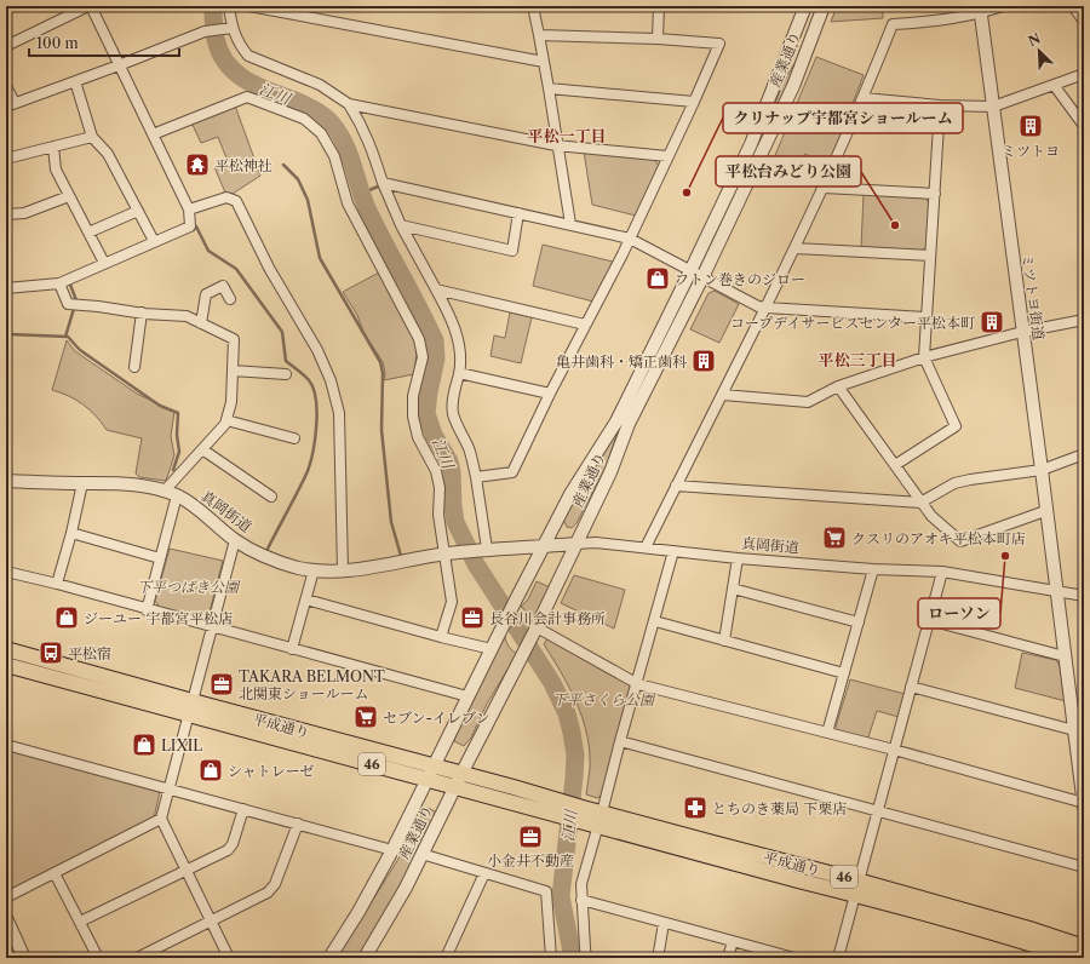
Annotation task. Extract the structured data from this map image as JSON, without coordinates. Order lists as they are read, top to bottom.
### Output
{
  "streets": {
    "main road": ["平成通り", "46"],
    "street": ["産業通り", "ミツトヨ街道", "真岡街道"]
  },
  "crossings": [
    ["産業通り", "真岡街道"],
    ["産業通り", "平成通り"],
    ["ミツトヨ街道", "真岡街道"]
  ],
  "districts": ["平松一丁目", "平松三丁目"],
  "water": ["江川"],
  "parks": ["下平つばき公園", "下平さくら公園"],
  "places": {
    "building": ["ミツトヨ", "コープデイサービスセンター平松本町", "亀井歯科・矯正歯科"],
    "temple": ["平松神社"],
    "other": ["クリナップ宇都宮ショールーム", "平松台みどり公園", "ローソン"],
    "shop": [
      "フトン巻きのジロー",
      "ジーユー 宇都宮平松店",
      "LIXIL",
      "シャトレーゼ"
    ],
    "supermarket": ["クスリのアオキ平松本町店", "セブン-イレブン"],
    "office": ["長谷川会計事務所", "TAKARA BELMONT 北関東ショールーム", "小金井不動産"],
    "bus stop": ["平松宿"],
    "pharmacy": ["とちのき薬局 下栗店"]
  },
  "scale_bar": "100 m",
  "north": "top left"
}
